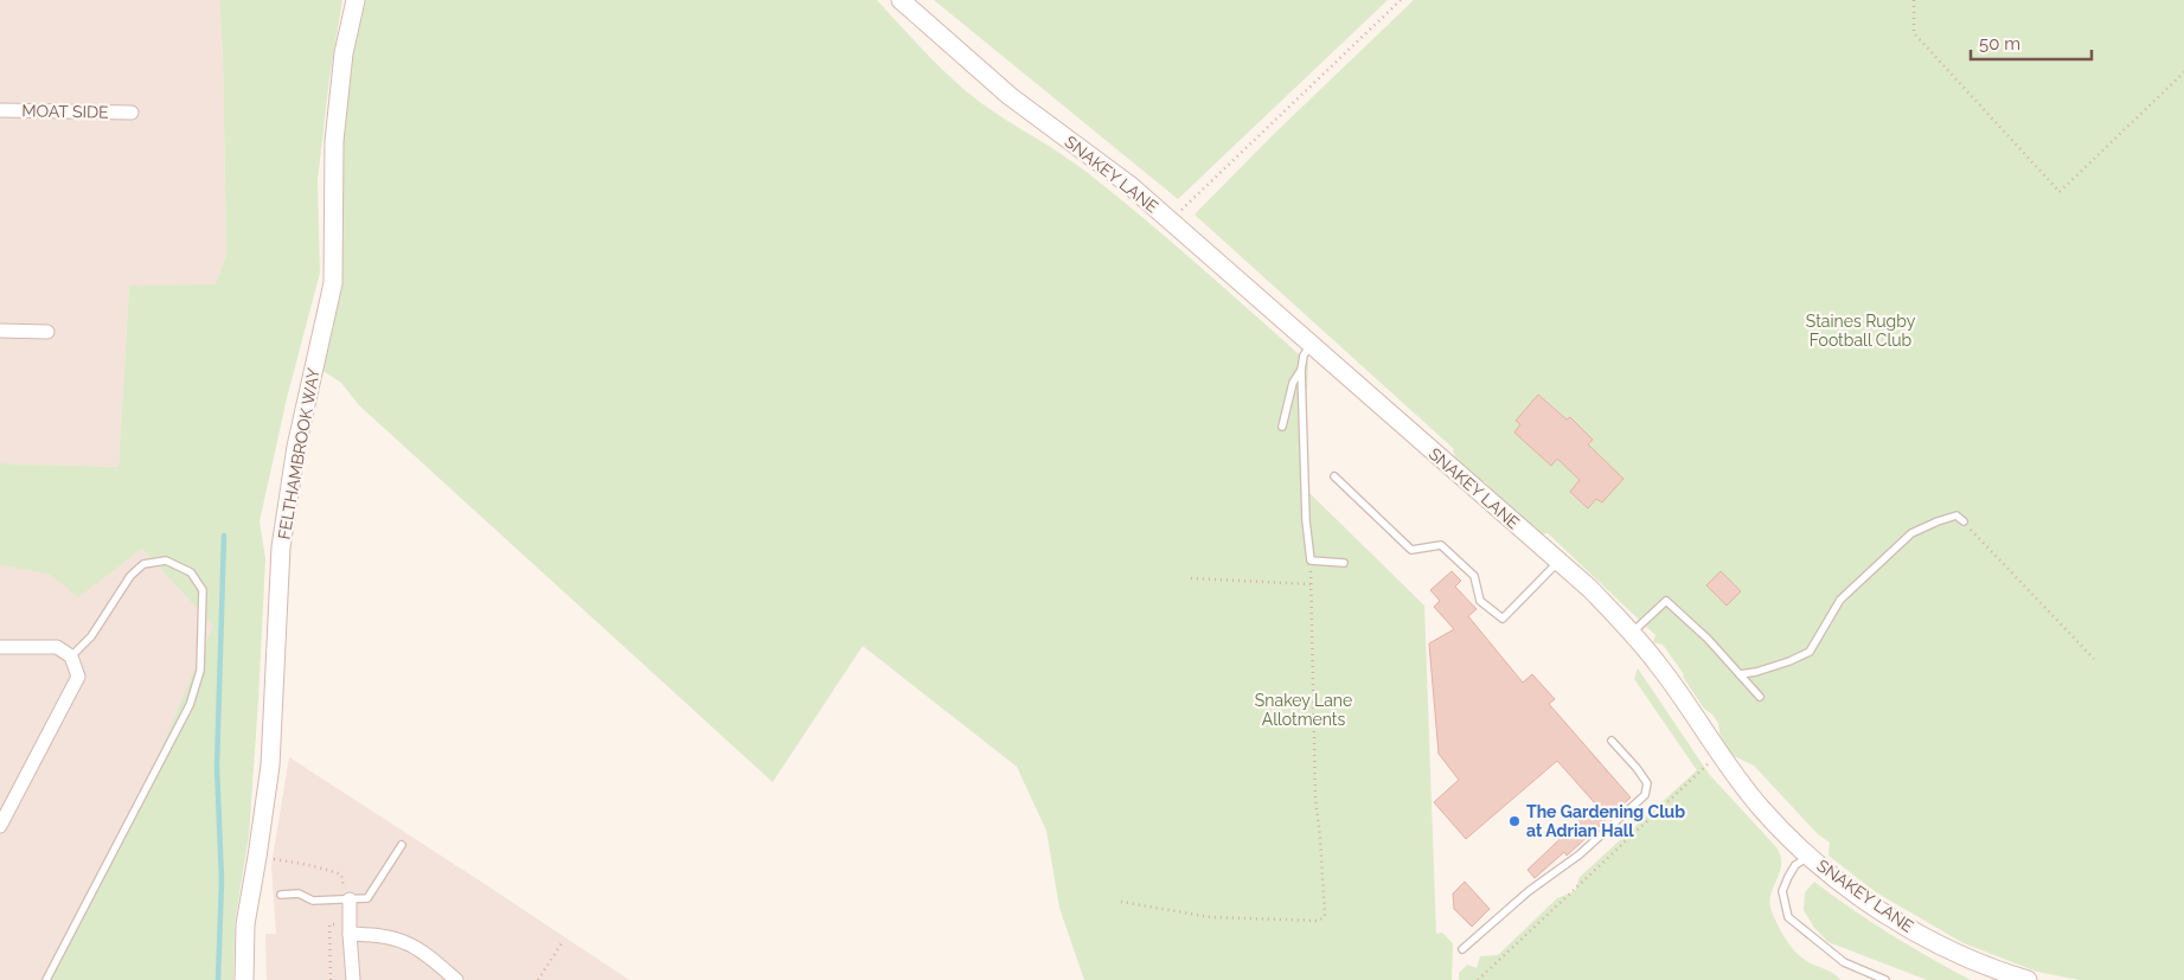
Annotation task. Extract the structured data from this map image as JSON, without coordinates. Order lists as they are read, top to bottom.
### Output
{
  "streets": {
    "street": ["MOAT SIDE", "SNAKEY LANE", "FELTHAMBROOK WAY"]
  },
  "parks": ["Staines Rugby Football Club", "Snakey Lane Allotments"],
  "places": ["The Gardening Club at Adrian Hall"],
  "scale_bar": "50 m"
}
